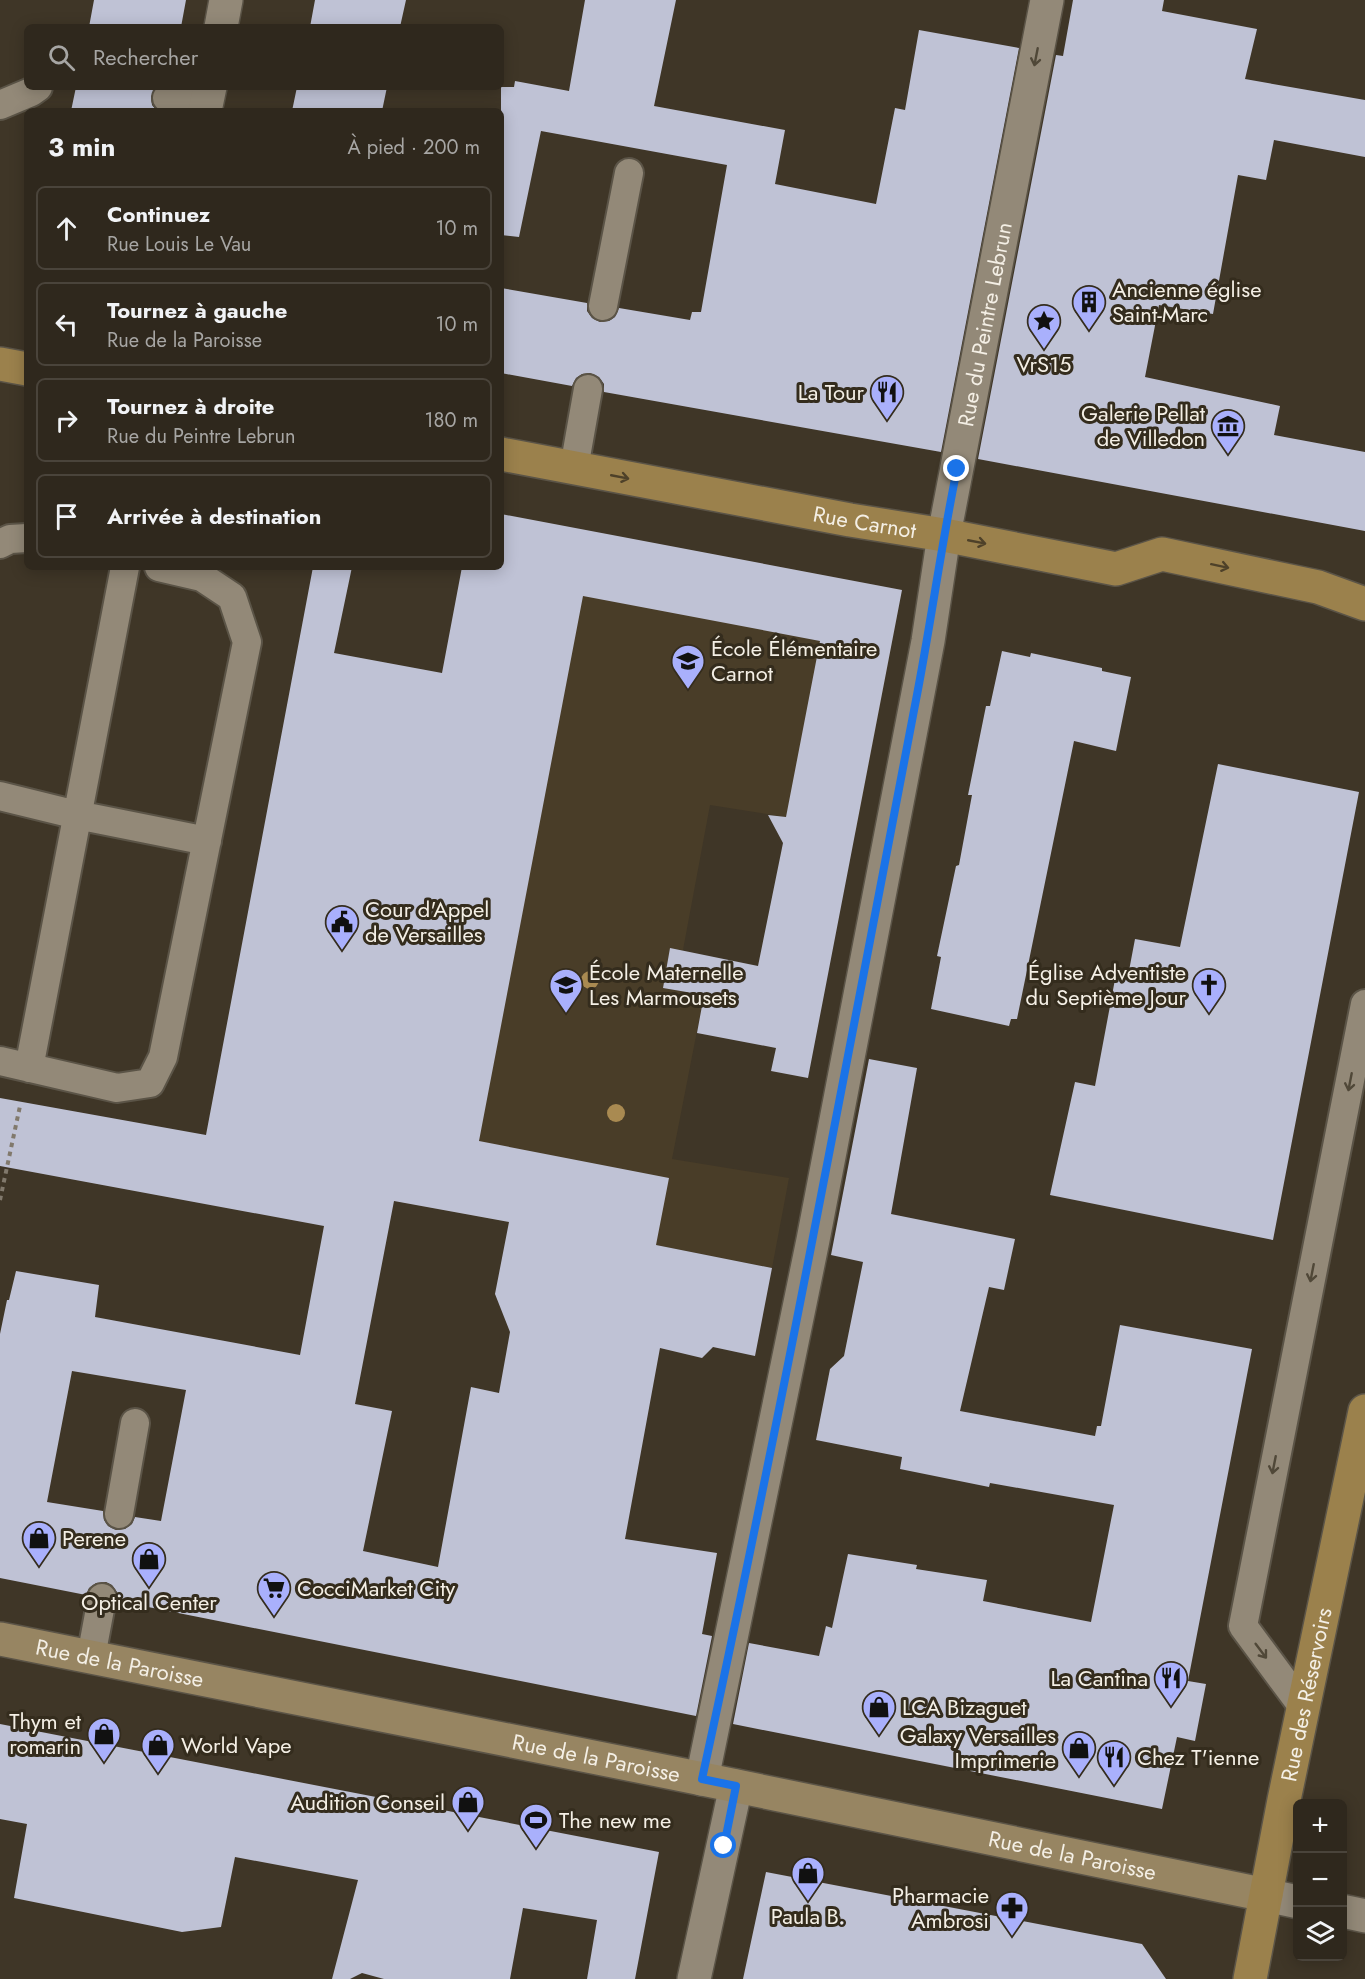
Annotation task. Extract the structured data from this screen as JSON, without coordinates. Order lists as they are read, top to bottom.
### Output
{
  "streets": {
    "main road": ["Rue Carnot", "Rue des Réservoirs"],
    "street": ["Rue du Peintre Lebrun", "Rue de la Paroisse"]
  },
  "crossings": [
    ["Rue du Peintre Lebrun", "Rue Carnot"],
    ["Rue du Peintre Lebrun", "Rue de la Paroisse"],
    ["Rue de la Paroisse", "Rue des Réservoirs"]
  ],
  "one_way": ["Rue Carnot"],
  "places": {
    "building": ["Ancienne église Saint-Marc"],
    "place": ["VrS15"],
    "restaurant": ["La Tour", "La Cantina", "Chez T'ienne"],
    "museum": ["Galerie Pellat de Villedon"],
    "school or university": ["École Élémentaire Carnot", "École Maternelle Les Marmousets"],
    "public building": ["Cour d'Appel de Versailles"],
    "church": ["Église Adventiste du Septième Jour"],
    "shop": [
      "Perene",
      "Optical Center",
      "LCA Bizaguet",
      "Thym et romarin",
      "World Vape",
      "Galaxy Versailles Imprimerie",
      "Audition Conseil",
      "Paula B."
    ],
    "supermarket": ["CocciMarket City"],
    "sports": ["The new me"],
    "pharmacy": ["Pharmacie Ambrosi"]
  },
  "page": {
    "search": "Rechercher",
    "heading": ["3 min", "À pied · 200 m"],
    "list": [
      ["Continuez", "Rue Louis Le Vau", "10 m"],
      ["Tournez à gauche", "Rue de la Paroisse", "10 m"],
      ["Tournez à droite", "Rue du Peintre Lebrun", "180 m"],
      "Arrivée à destination"
    ],
    "map_buttons": ["+", "−"]
  }
}
